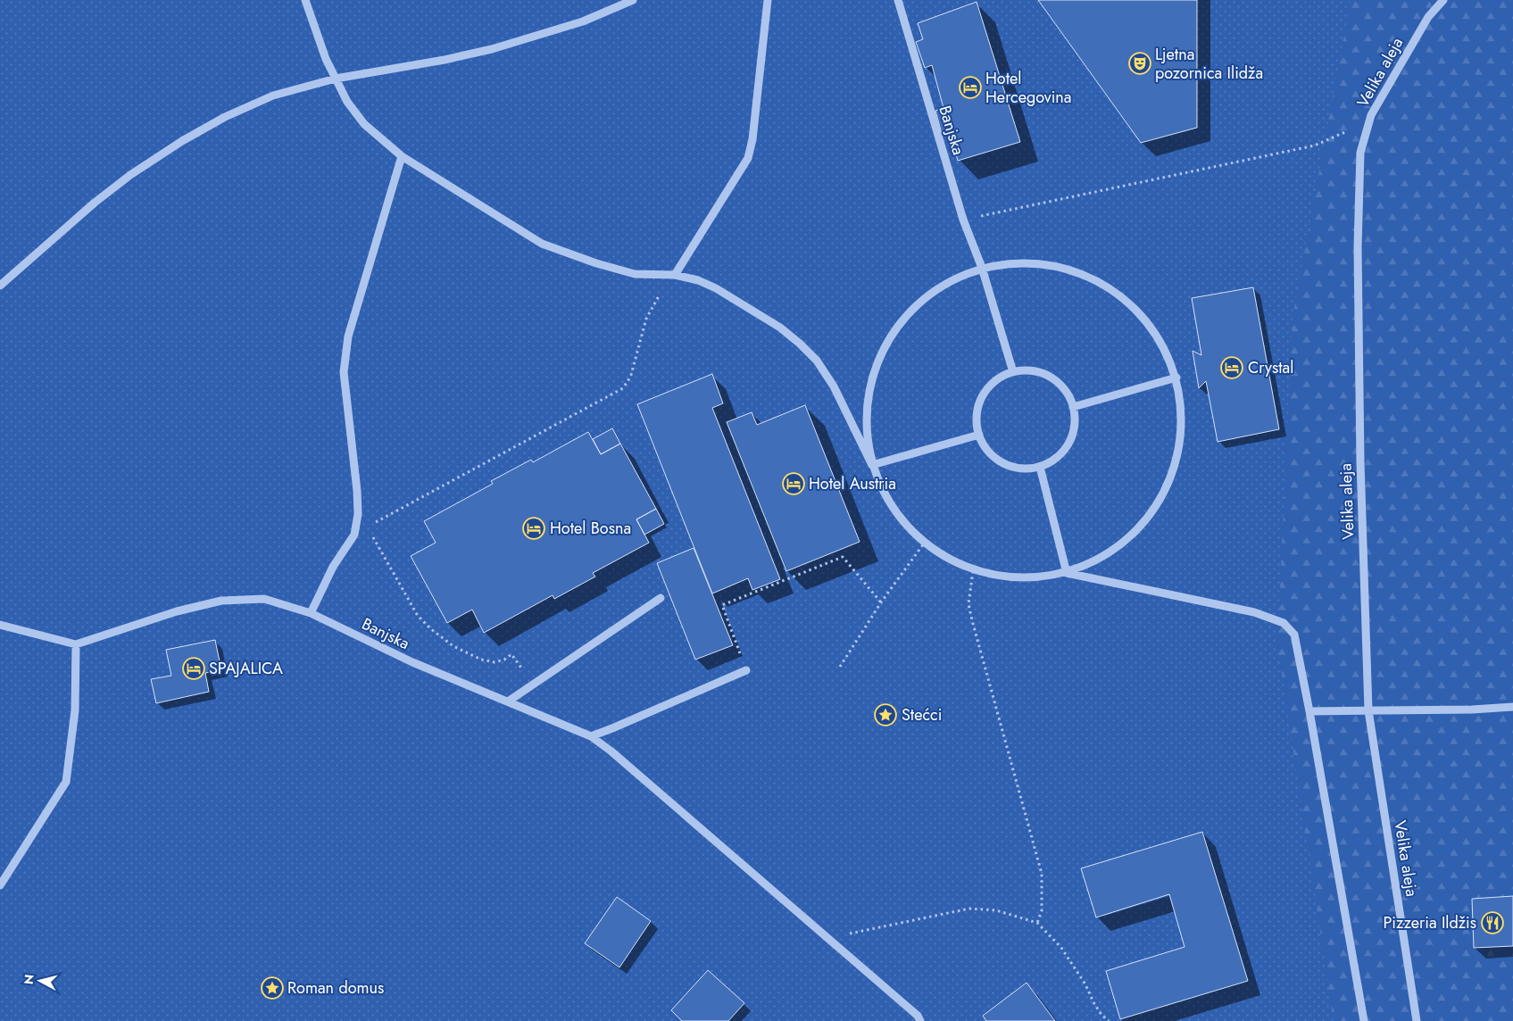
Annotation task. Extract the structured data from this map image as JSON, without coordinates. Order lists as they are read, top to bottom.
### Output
{
  "streets": {
    "street": ["Velika aleja", "Banjska"]
  },
  "places": {
    "theatre": ["Ljetna pozornica Ilidža"],
    "hotel": [
      "Hotel Hercegovina",
      "Crystal",
      "Hotel Austria",
      "Hotel Bosna",
      "SPAJALICA"
    ],
    "place": ["Stećci", "Roman domus"],
    "restaurant": ["Pizzeria Ildžis"]
  },
  "north": "left"
}
